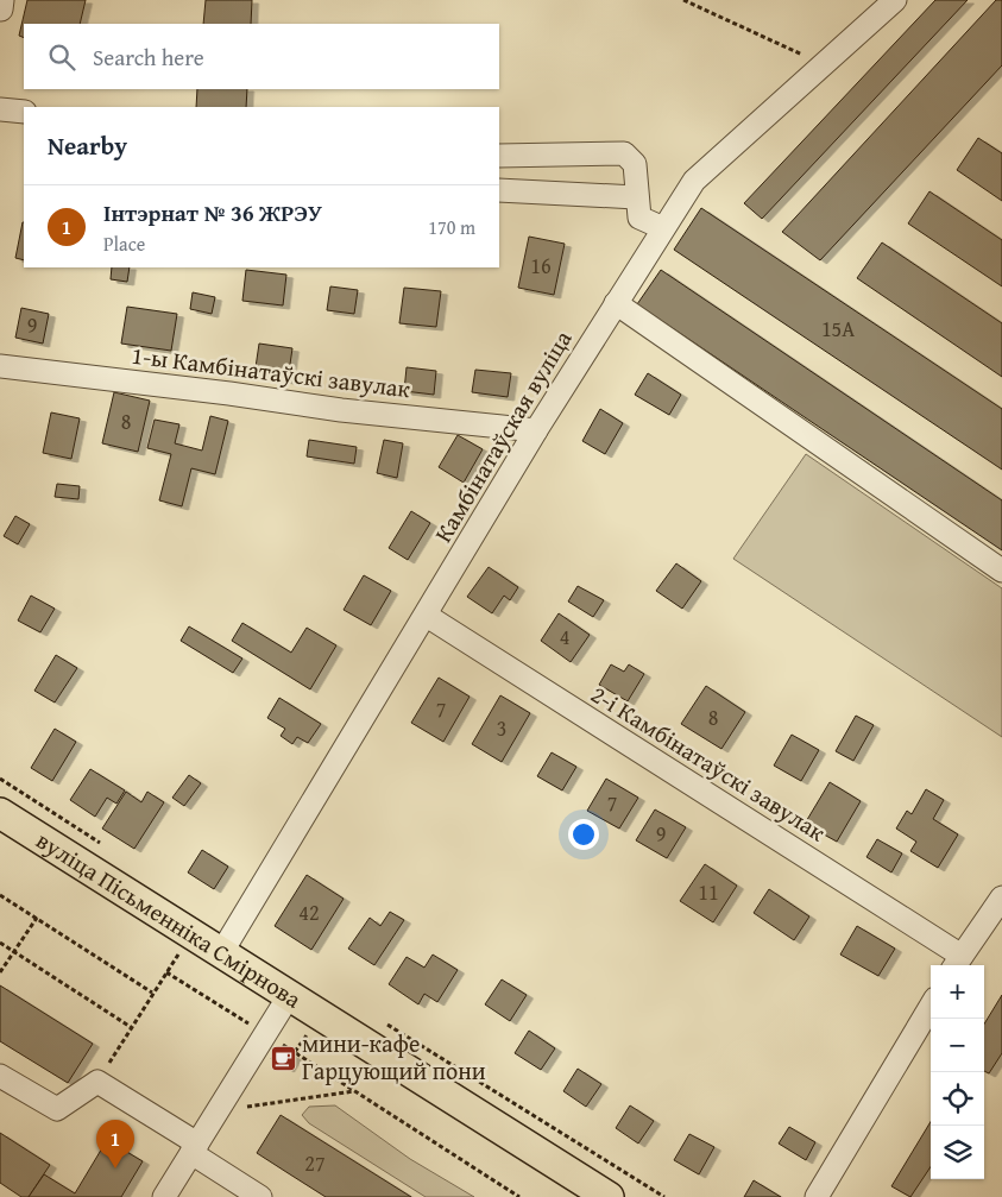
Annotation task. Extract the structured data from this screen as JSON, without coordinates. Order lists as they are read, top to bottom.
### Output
{
  "streets": {
    "main road": ["вуліца Пісьменніка Смірнова"],
    "street": ["1-ы Камбінатаўскі завулак", "Камбінатаўская вуліца", "2-і Камбінатаўскі завулак"]
  },
  "crossings": [
    ["1-ы Камбінатаўскі завулак", "Камбінатаўская вуліца"],
    ["Камбінатаўская вуліца", "2-і Камбінатаўскі завулак"],
    ["Камбінатаўская вуліца", "вуліца Пісьменніка Смірнова"]
  ],
  "places": {
    "cafe": ["мини-кафе Гарцующий пони"]
  },
  "house_numbers": [
    "16",
    "9",
    "15А",
    "8",
    "4",
    "7",
    "8",
    "3",
    "7",
    "9",
    "11",
    "42",
    "27"
  ],
  "page": {
    "search": "Search here",
    "heading": "Nearby",
    "list": [
      {
        "mark": "1",
        "name": "Інтэрнат № 36 ЖРЭУ",
        "note": "Place",
        "value": "170 m"
      }
    ],
    "map_buttons": ["+", "−"],
    "pins": "1"
  }
}
